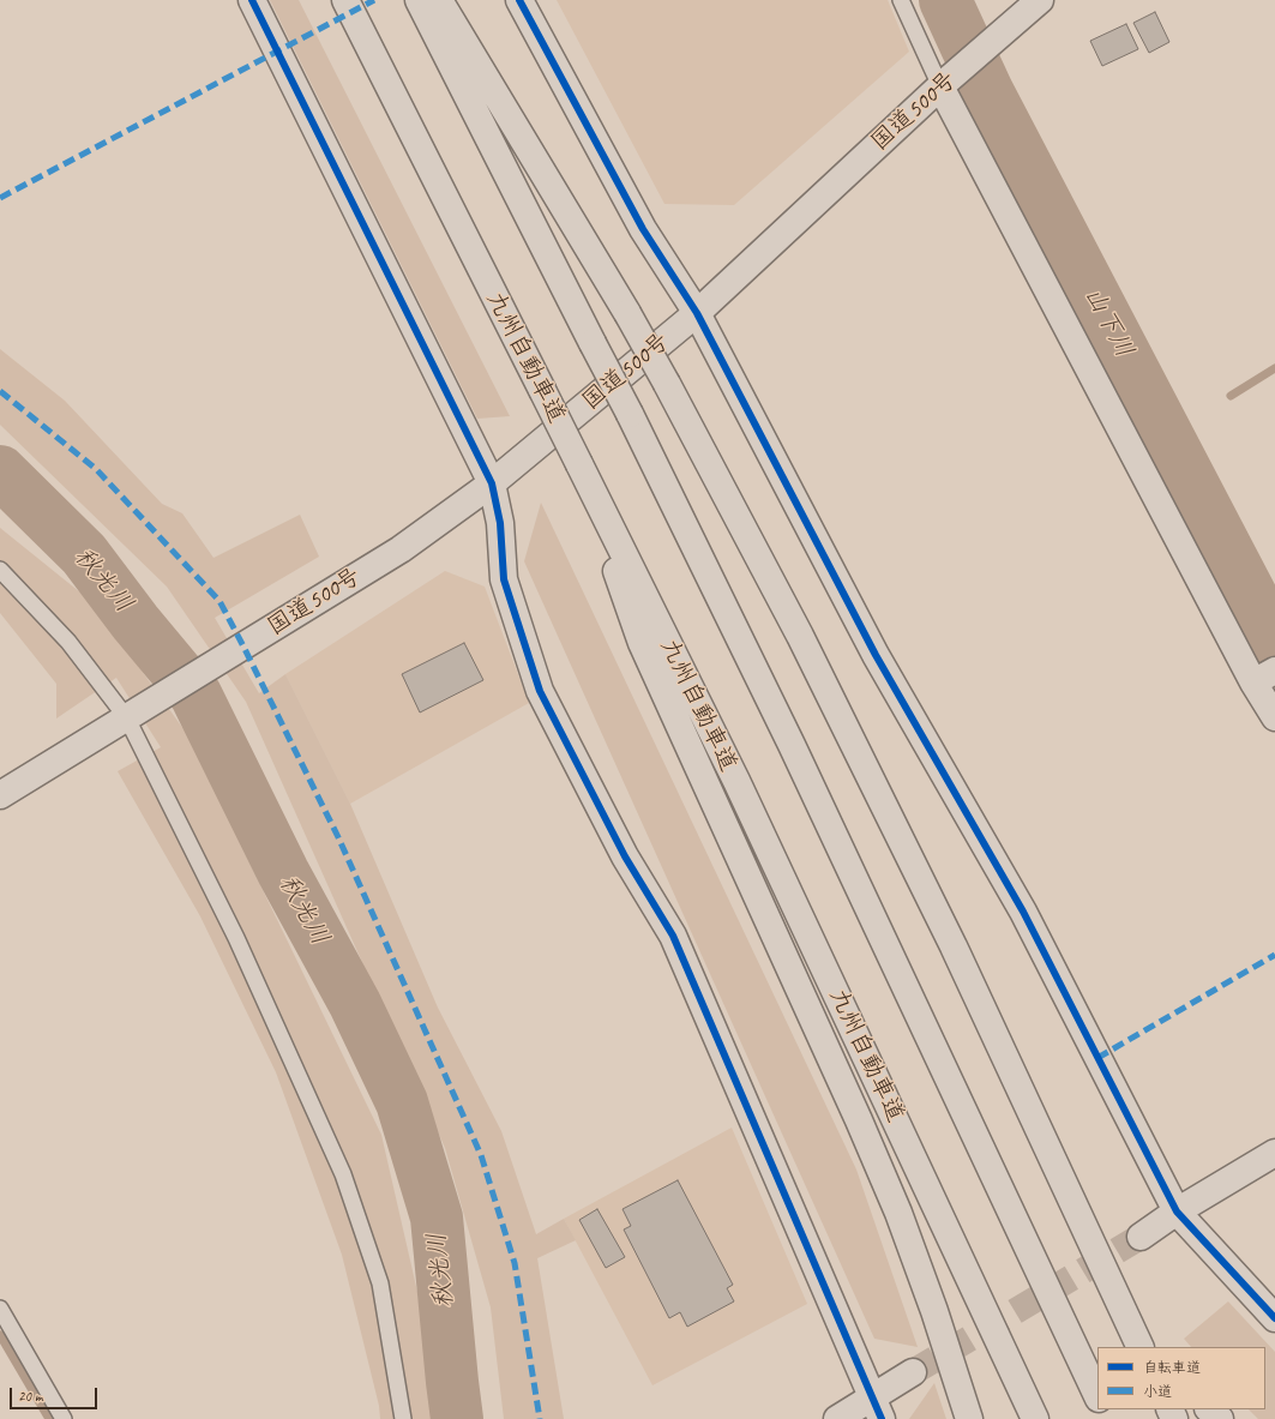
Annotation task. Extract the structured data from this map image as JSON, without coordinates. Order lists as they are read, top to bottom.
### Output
{
  "streets": {
    "main road": ["国道500号", "九州自動車道"]
  },
  "water": ["山下川", "秋光川"],
  "legend": ["自転車道", "小道"],
  "scale_bar": "20 m"
}
